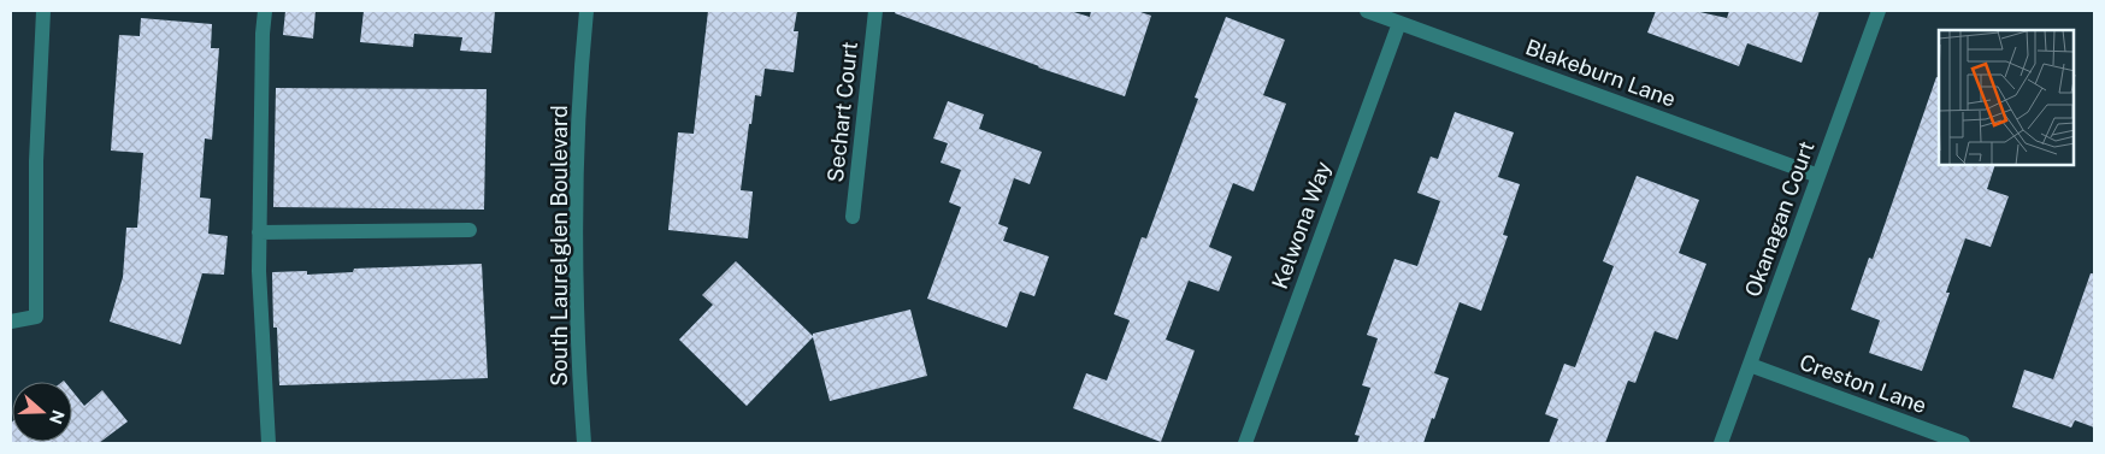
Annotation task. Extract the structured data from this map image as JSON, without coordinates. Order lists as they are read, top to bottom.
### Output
{
  "streets": {
    "street": [
      "Blakeburn Lane",
      "Sechart Court",
      "Okanagan Court",
      "Kelwona Way",
      "South Laurelglen Boulevard",
      "Creston Lane"
    ]
  },
  "crossings": [
    ["Blakeburn Lane", "Okanagan Court"],
    ["Blakeburn Lane", "Kelwona Way"],
    ["Okanagan Court", "Creston Lane"]
  ],
  "north": "right"
}
